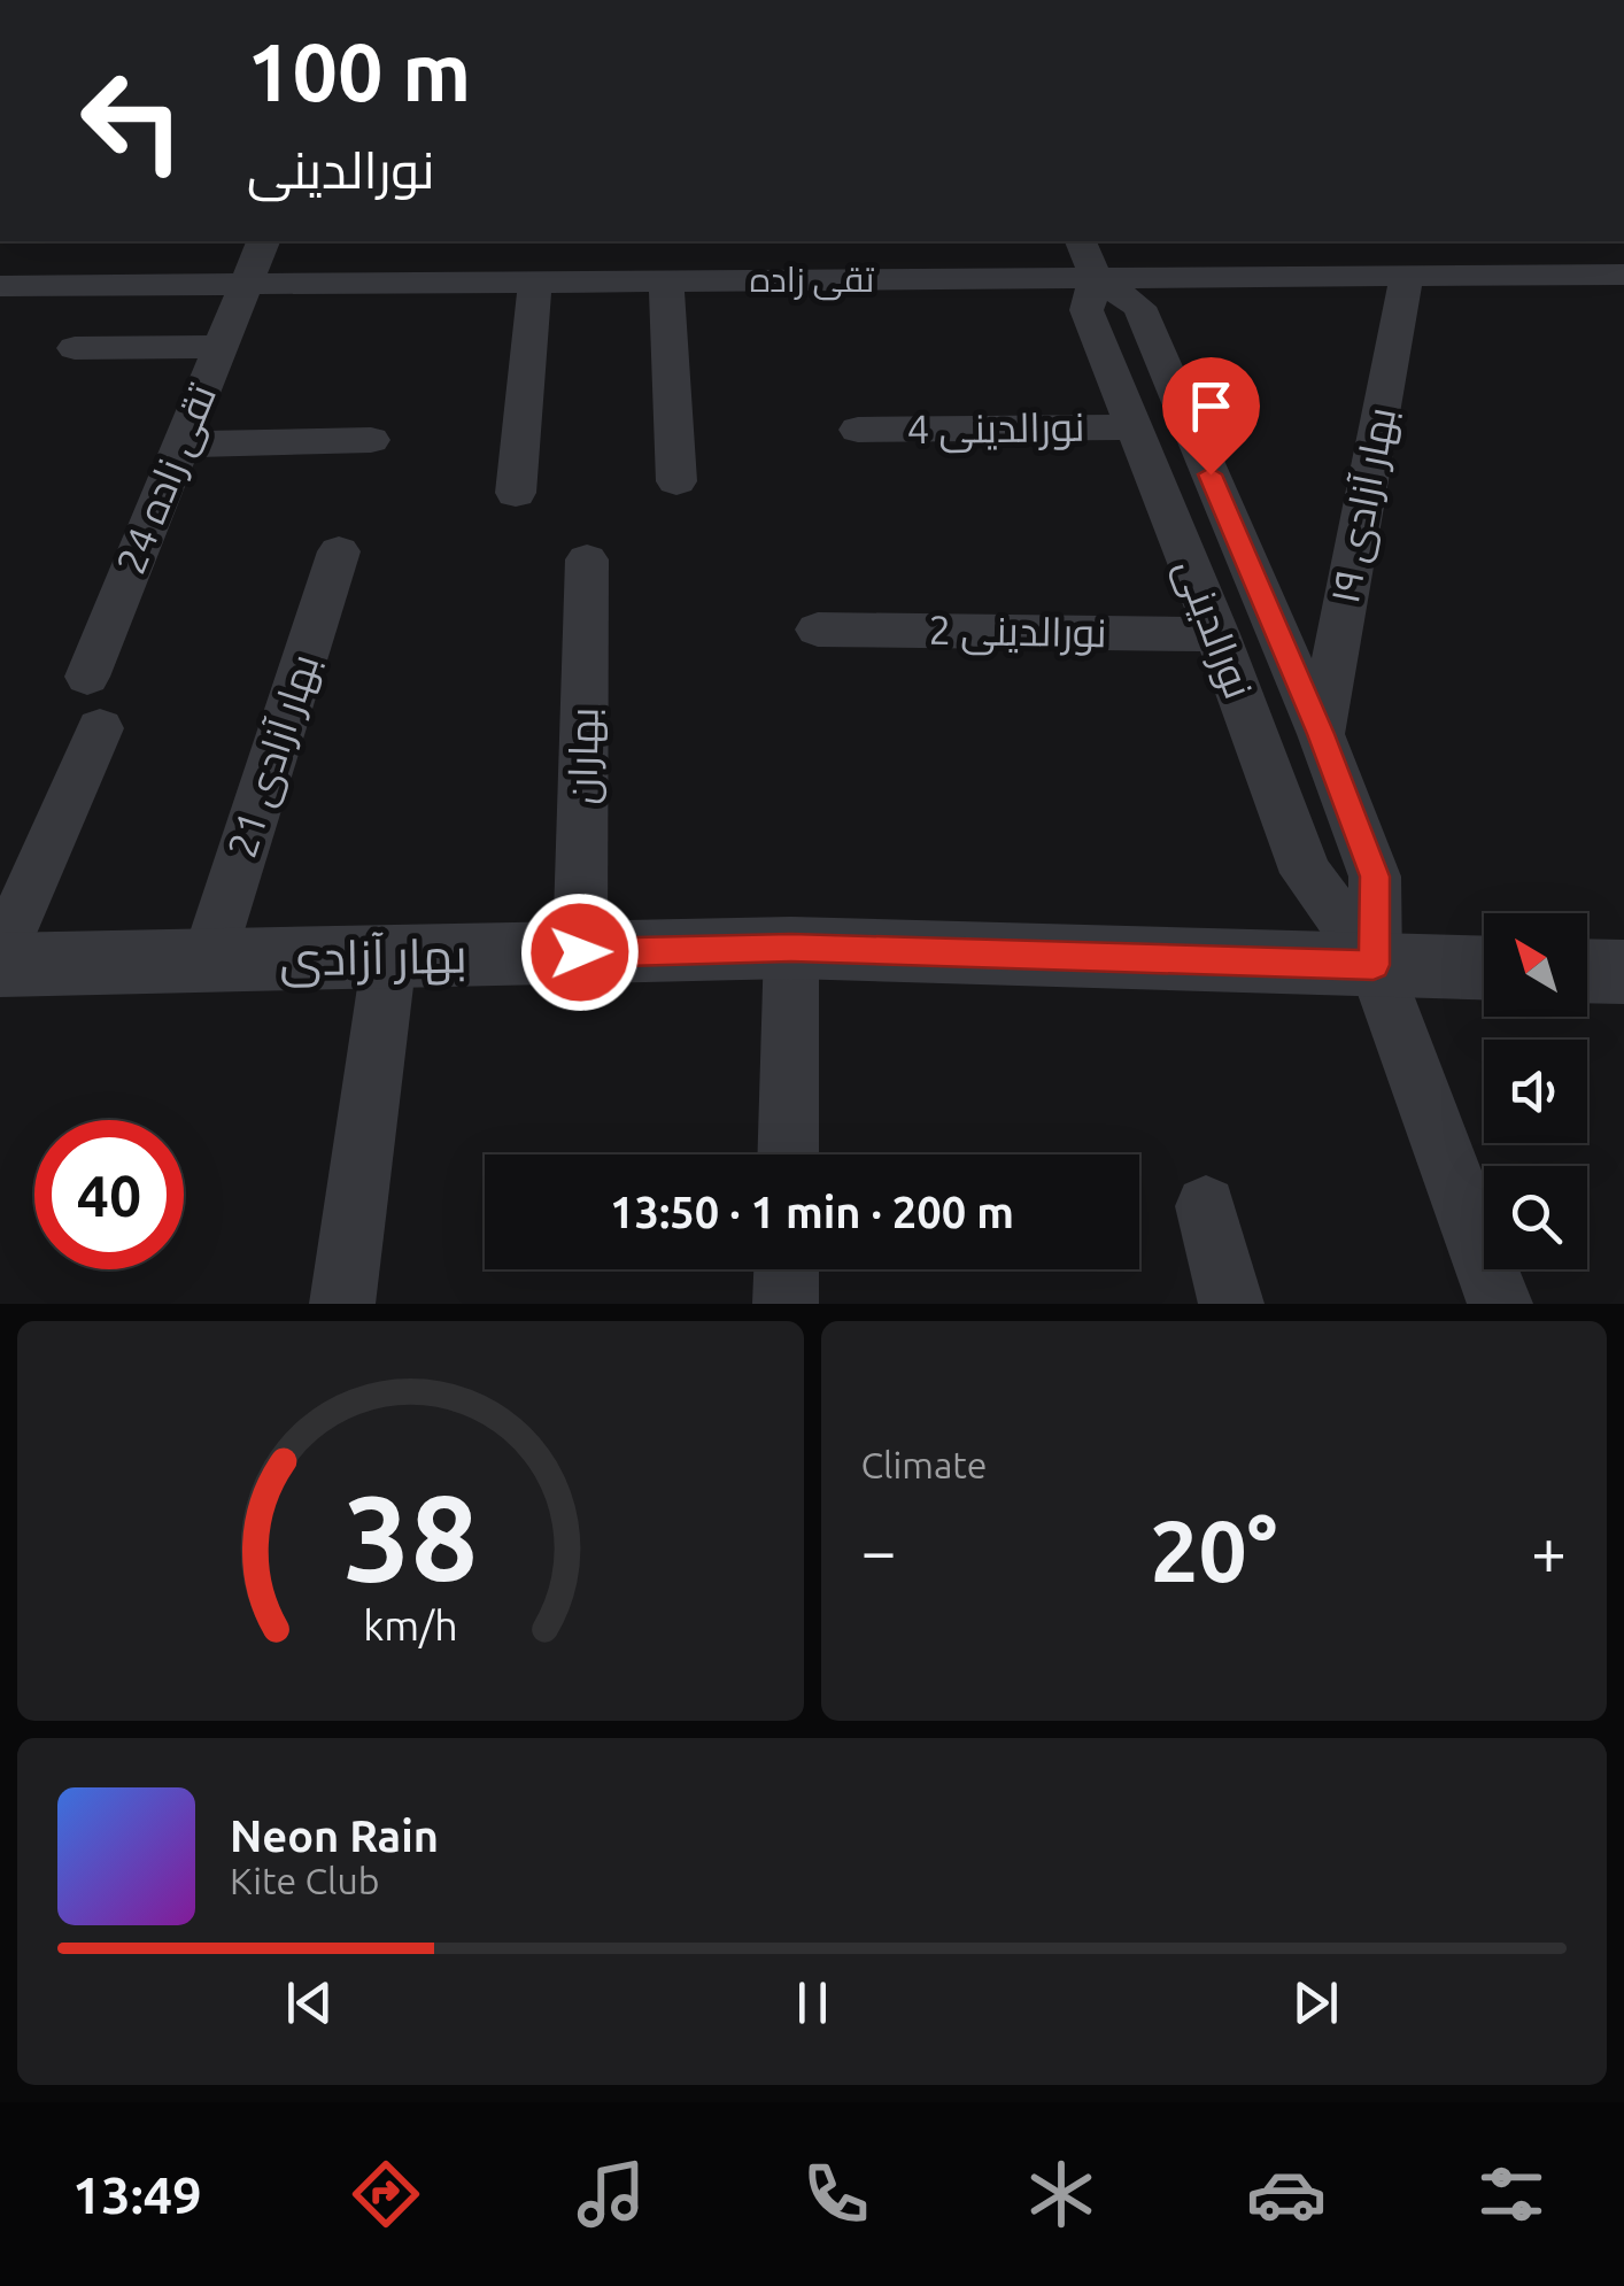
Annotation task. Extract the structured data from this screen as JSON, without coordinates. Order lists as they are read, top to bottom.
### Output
{
  "streets": {
    "street": [
      "تقی زاده",
      "نورالدینی 4",
      "تقی زاده 24",
      "بهار آزادی ۱۹",
      "نورالدینی",
      "نورالدینی 2",
      "بهار آزادی 21",
      "بهاران",
      "بهار آزادی"
    ]
  },
  "crossings": [
    ["تقی زاده", "تقی زاده 24"],
    ["تقی زاده", "بهار آزادی ۱۹"],
    ["تقی زاده", "نورالدینی"],
    ["نورالدینی 4", "نورالدینی"],
    ["بهار آزادی ۱۹", "نورالدینی"],
    ["نورالدینی", "نورالدینی 2"],
    ["نورالدینی", "بهار آزادی"],
    ["بهار آزادی 21", "بهار آزادی"],
    ["بهاران", "بهار آزادی"]
  ],
  "north": "top left",
  "page": {
    "turn": ["100 m", "نورالدینی"],
    "limit": "40",
    "trip": "13:50 · 1 min · 200 m",
    "tile": "Climate",
    "heat": ["−", "20°", "+"],
    "song": ["Neon Rain", "Kite Club"],
    "tabs": "13:49",
    "gauge": ["38", "km/h"]
  }
}
